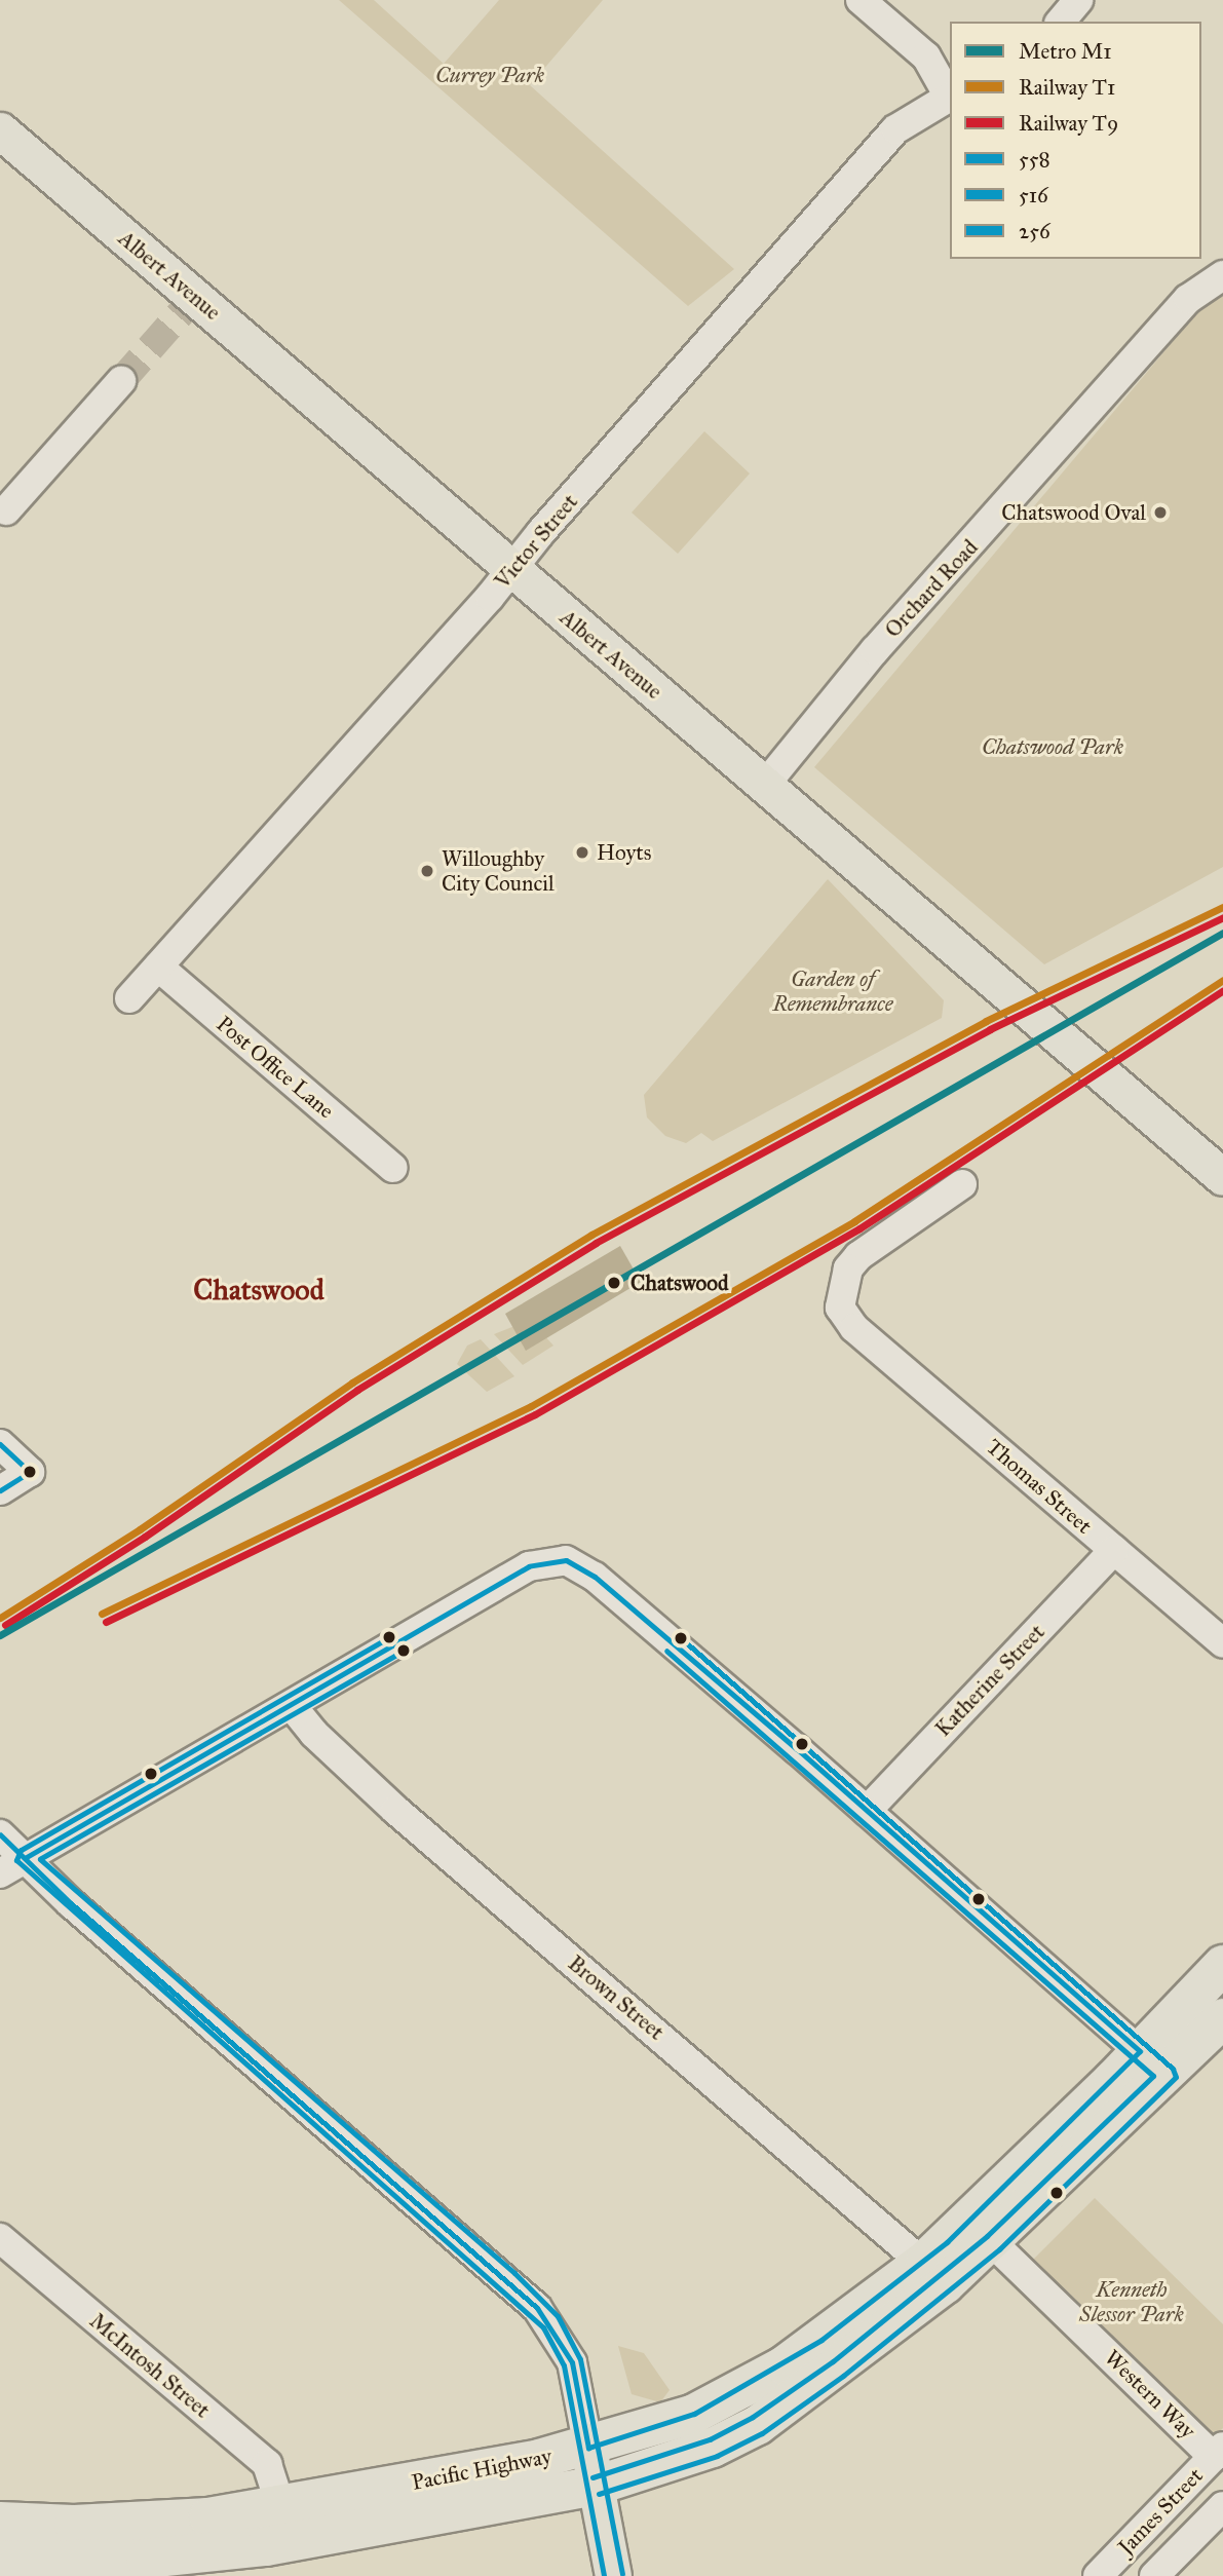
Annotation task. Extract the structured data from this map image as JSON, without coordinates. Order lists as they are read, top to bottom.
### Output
{
  "streets": {
    "highway": ["Pacific Highway"],
    "main road": ["Albert Avenue"],
    "street": [
      "Victor Street",
      "Orchard Road",
      "Post Office Lane",
      "Thomas Street",
      "Katherine Street",
      "Brown Street",
      "McIntosh Street",
      "Western Way",
      "James Street"
    ]
  },
  "crossings": [
    ["Albert Avenue", "Victor Street"],
    ["Albert Avenue", "Orchard Road"],
    ["Victor Street", "Post Office Lane"],
    ["Thomas Street", "Katherine Street"],
    ["Brown Street", "Pacific Highway"],
    ["McIntosh Street", "Pacific Highway"],
    ["Western Way", "Pacific Highway"],
    ["Western Way", "James Street"]
  ],
  "districts": ["Chatswood"],
  "parks": [
    "Currey Park",
    "Chatswood Park",
    "Garden of Remembrance",
    "Kenneth Slessor Park"
  ],
  "places": [
    "Chatswood Oval",
    "Hoyts",
    "Willoughby City Council",
    "Chatswood"
  ],
  "lines": [
    "rail line T1",
    "rail line T9",
    "metro line M1",
    "transit line 558",
    "transit line 516",
    "transit line 256"
  ],
  "legend": [
    "Metro M1",
    "Railway T1",
    "Railway T9",
    "558",
    "516",
    "256"
  ]
}
